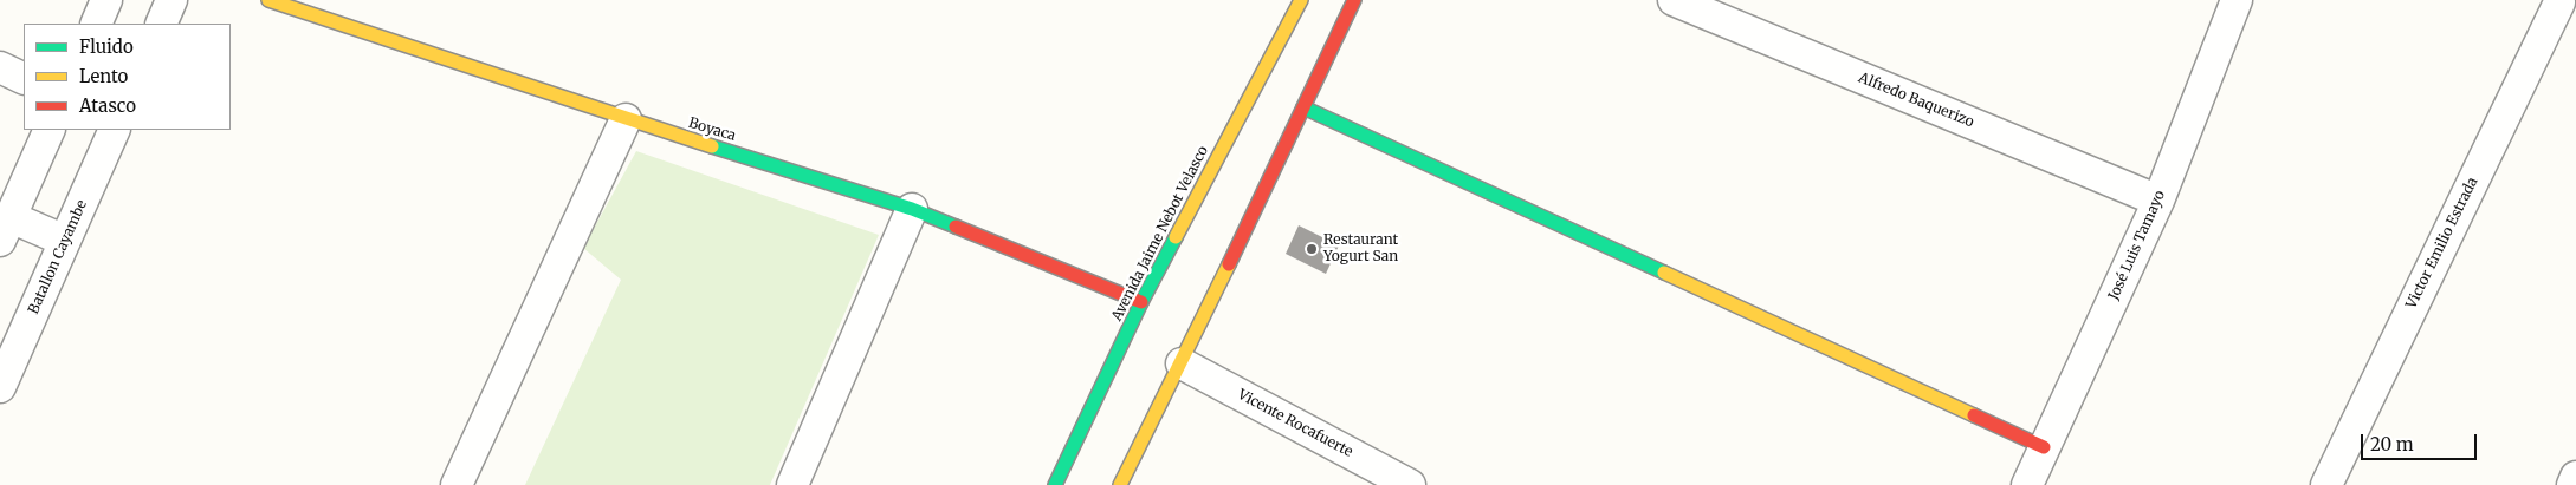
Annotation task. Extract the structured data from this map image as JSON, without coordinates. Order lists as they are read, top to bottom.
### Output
{
  "streets": {
    "street": [
      "Alfredo Baquerizo",
      "Boyaca",
      "Avenida Jaime Nebot Velasco",
      "Victor Emilio Estrada",
      "José Luis Tamayo",
      "Batallon Cayambe",
      "Vicente Rocafuerte"
    ]
  },
  "crossings": [
    ["Alfredo Baquerizo", "José Luis Tamayo"],
    ["Boyaca", "Avenida Jaime Nebot Velasco"]
  ],
  "places": ["Restaurant Yogurt San"],
  "legend": ["Fluido", "Lento", "Atasco"],
  "scale_bar": "20 m"
}
